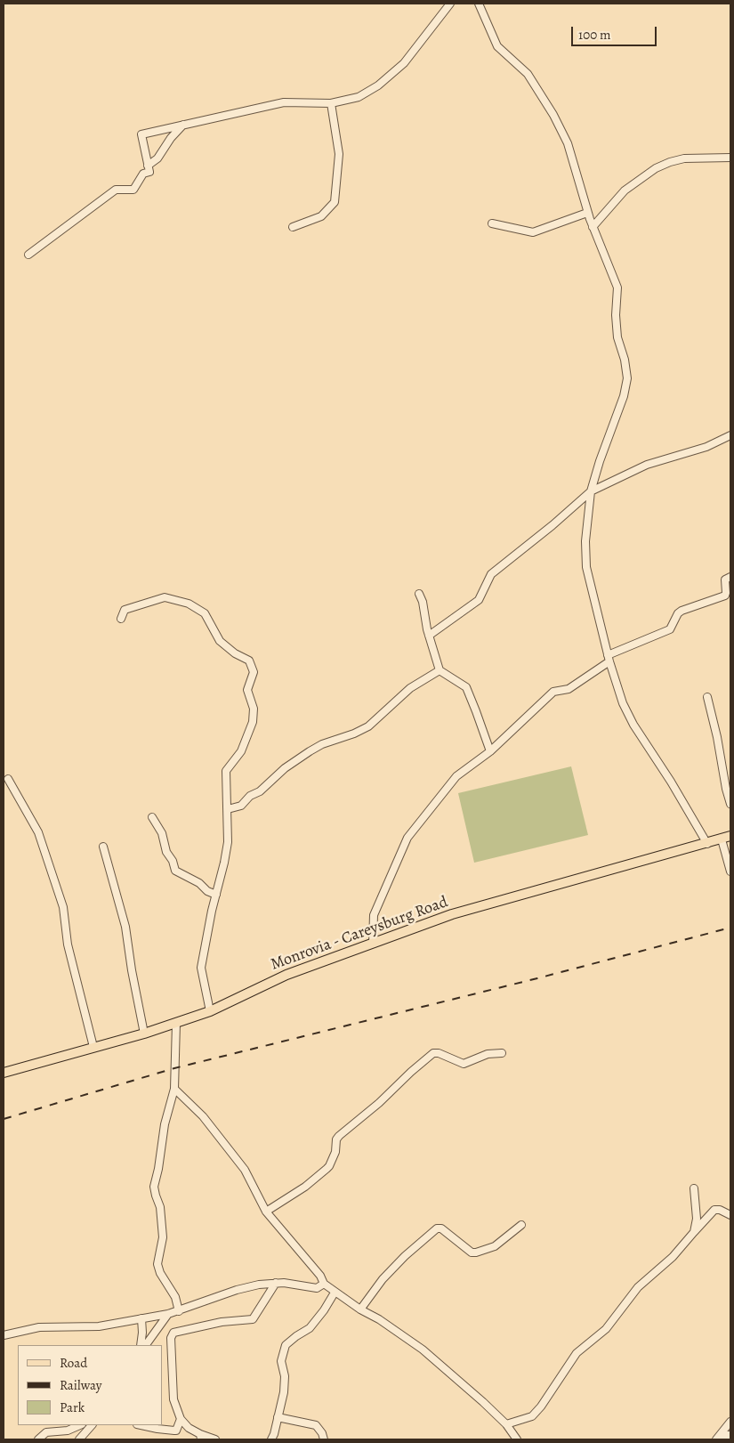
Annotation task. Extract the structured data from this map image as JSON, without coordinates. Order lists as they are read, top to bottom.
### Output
{
  "streets": {
    "main road": ["Monrovia - Careysburg Road"]
  },
  "legend": ["Road", "Railway", "Park"],
  "scale_bar": "100 m"
}
